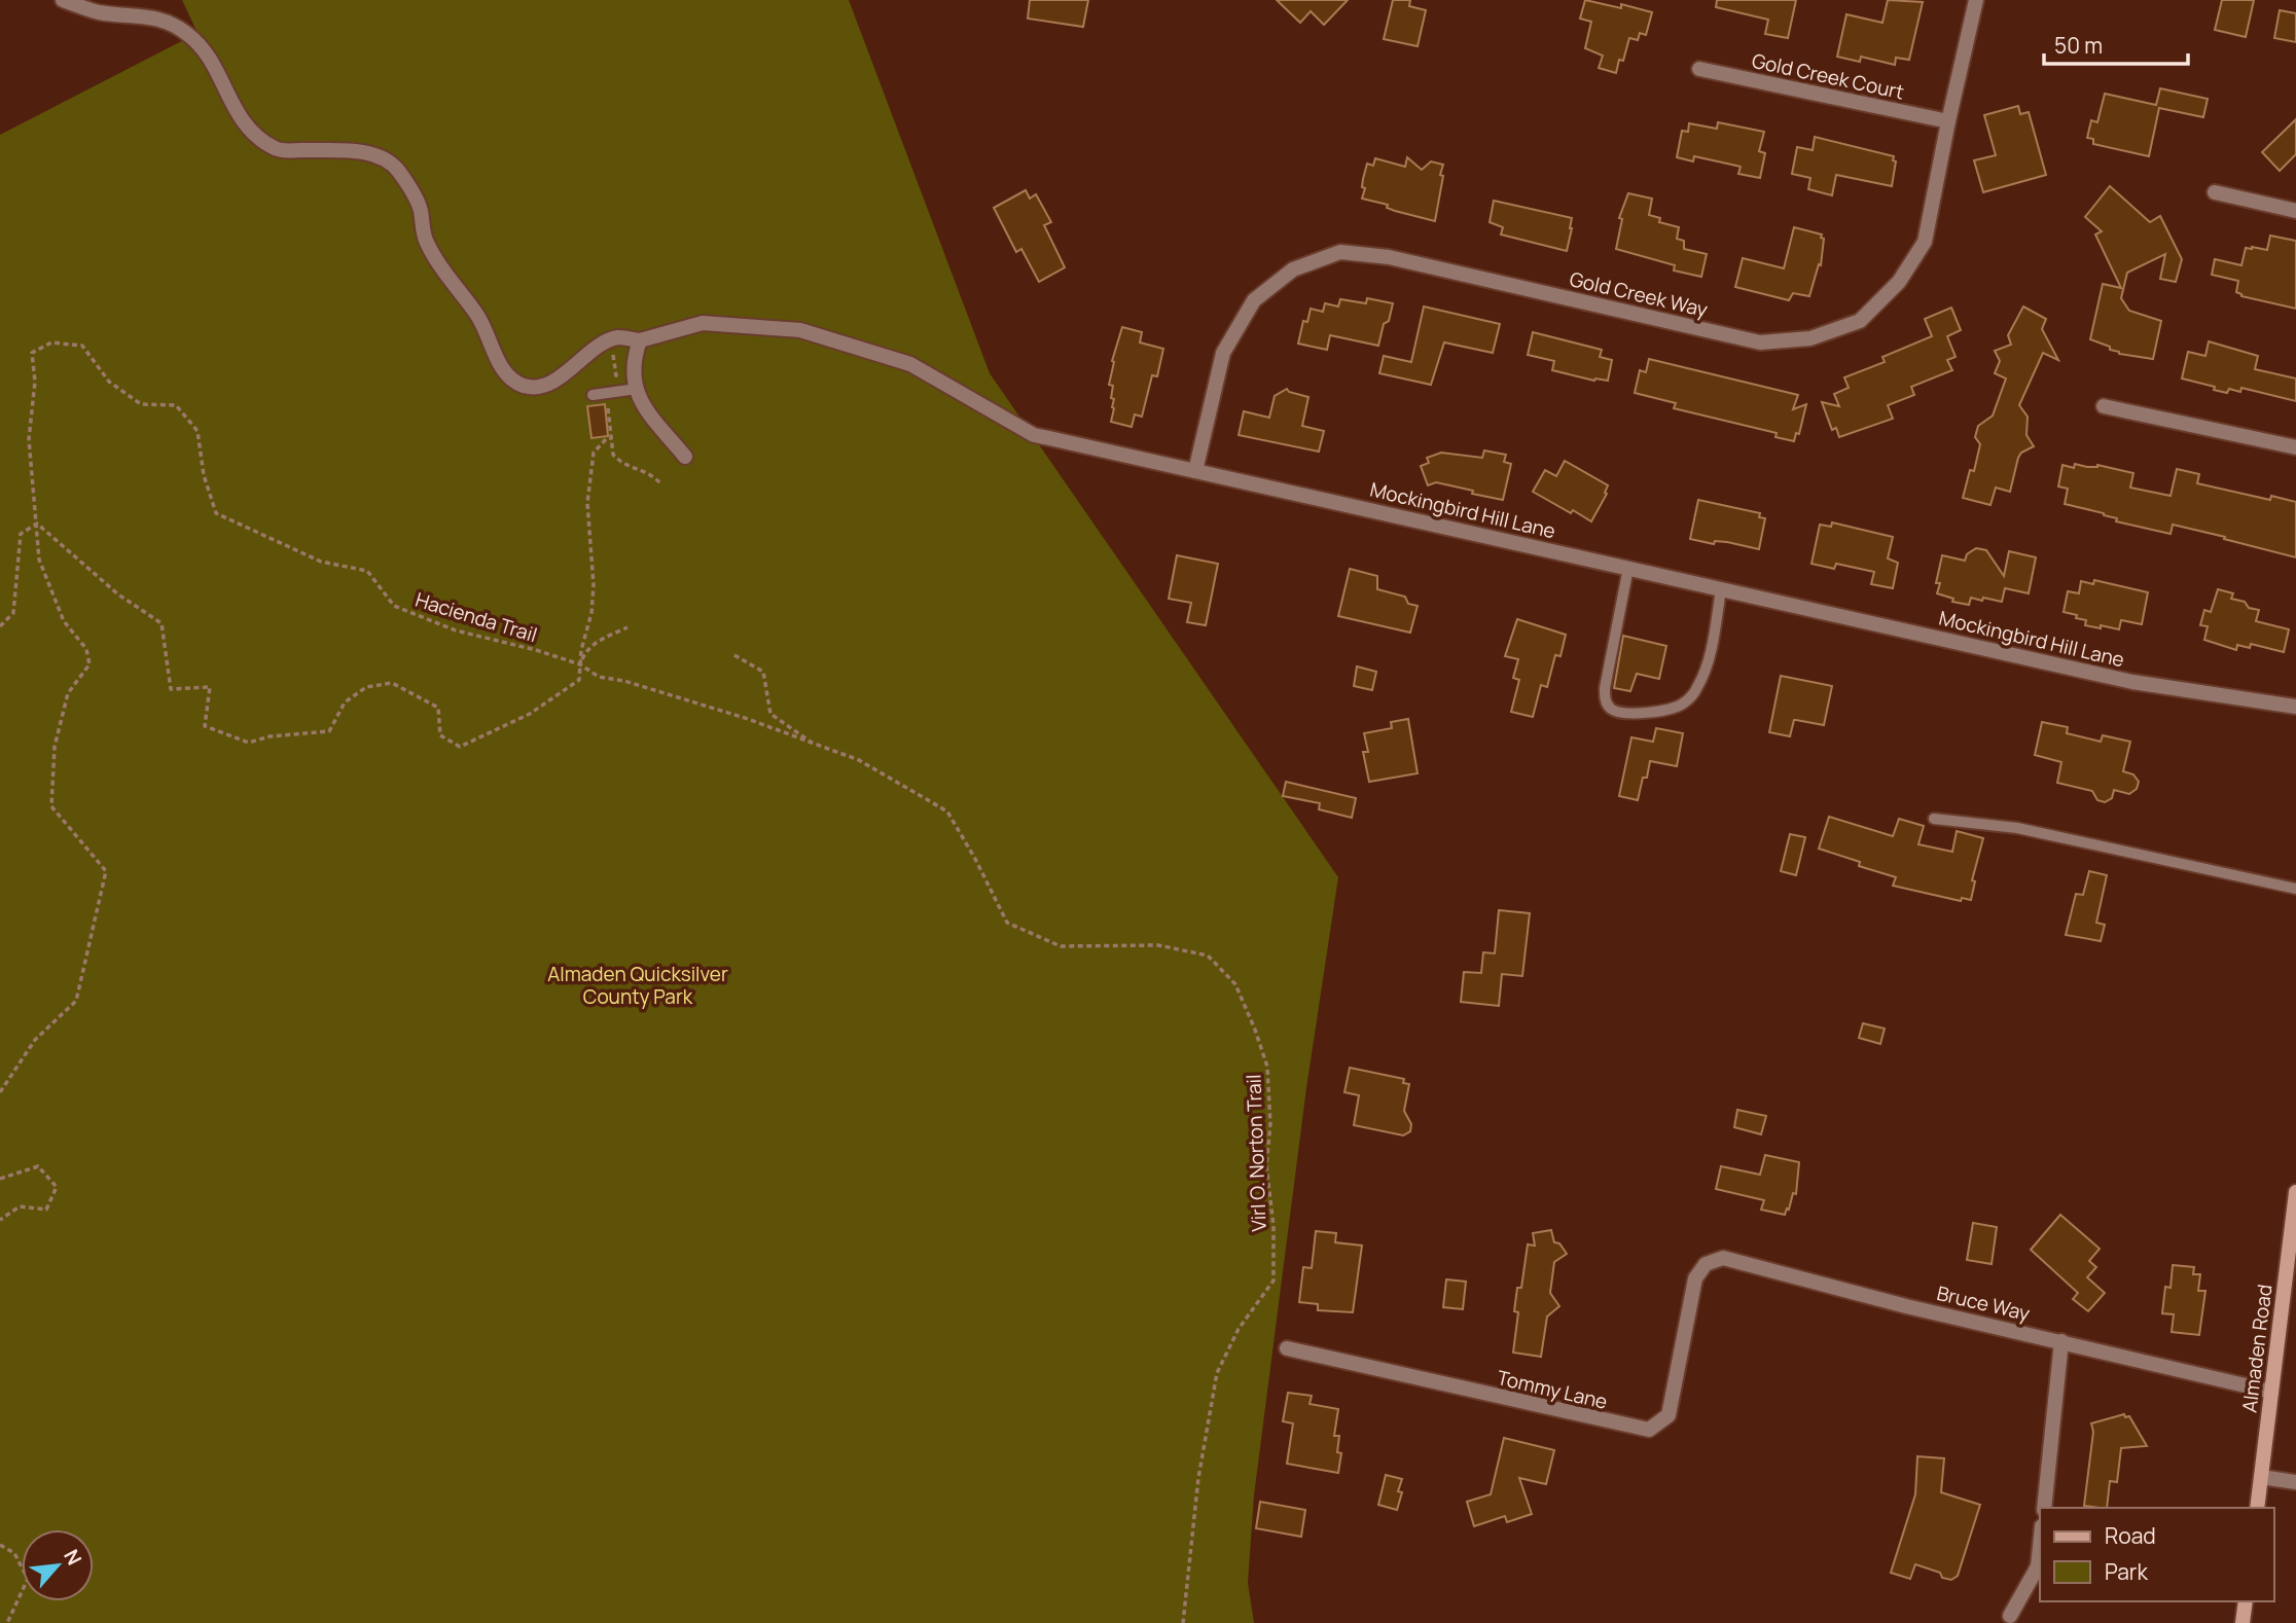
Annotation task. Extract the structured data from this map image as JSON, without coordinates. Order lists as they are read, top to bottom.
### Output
{
  "streets": {
    "street": [
      "Gold Creek Court",
      "Gold Creek Way",
      "Mockingbird Hill Lane",
      "Bruce Way",
      "Almaden Road",
      "Tommy Lane"
    ],
    "path": ["Hacienda Trail", "Virl O. Norton Trail"]
  },
  "crossings": [
    ["Gold Creek Court", "Gold Creek Way"],
    ["Gold Creek Way", "Mockingbird Hill Lane"],
    ["Bruce Way", "Almaden Road"],
    ["Bruce Way", "Tommy Lane"]
  ],
  "parks": ["Almaden Quicksilver County Park"],
  "legend": ["Road", "Park"],
  "scale_bar": "50 m",
  "north": "top right"
}
